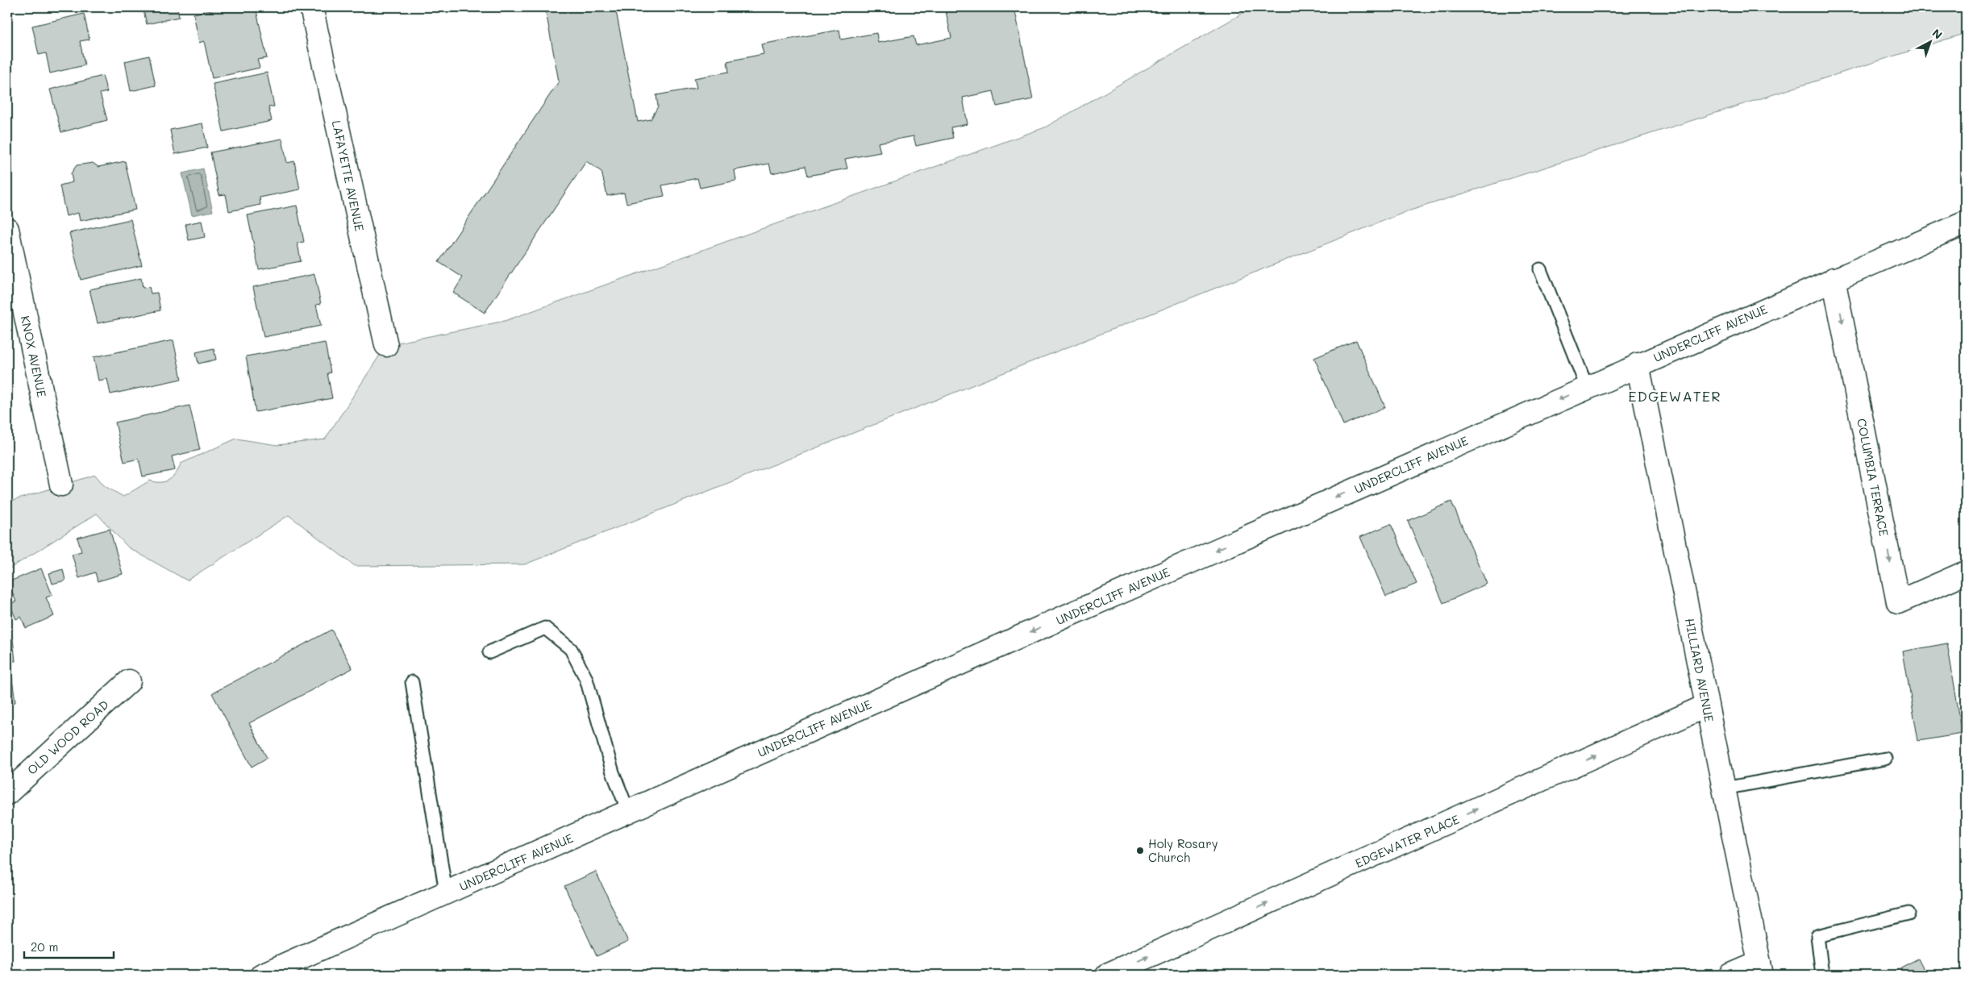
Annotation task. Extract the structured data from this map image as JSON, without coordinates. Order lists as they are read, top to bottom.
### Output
{
  "streets": {
    "street": [
      "LAFAYETTE AVENUE",
      "UNDERCLIFF AVENUE",
      "KNOX AVENUE",
      "COLUMBIA TERRACE",
      "HILLIARD AVENUE",
      "OLD WOOD ROAD",
      "EDGEWATER PLACE"
    ]
  },
  "crossings": [
    ["UNDERCLIFF AVENUE", "COLUMBIA TERRACE"],
    ["UNDERCLIFF AVENUE", "HILLIARD AVENUE"],
    ["HILLIARD AVENUE", "EDGEWATER PLACE"]
  ],
  "one_way": ["UNDERCLIFF AVENUE", "EDGEWATER PLACE"],
  "districts": ["EDGEWATER"],
  "places": ["Holy Rosary Church"],
  "scale_bar": "20 m",
  "north": "top right"
}
